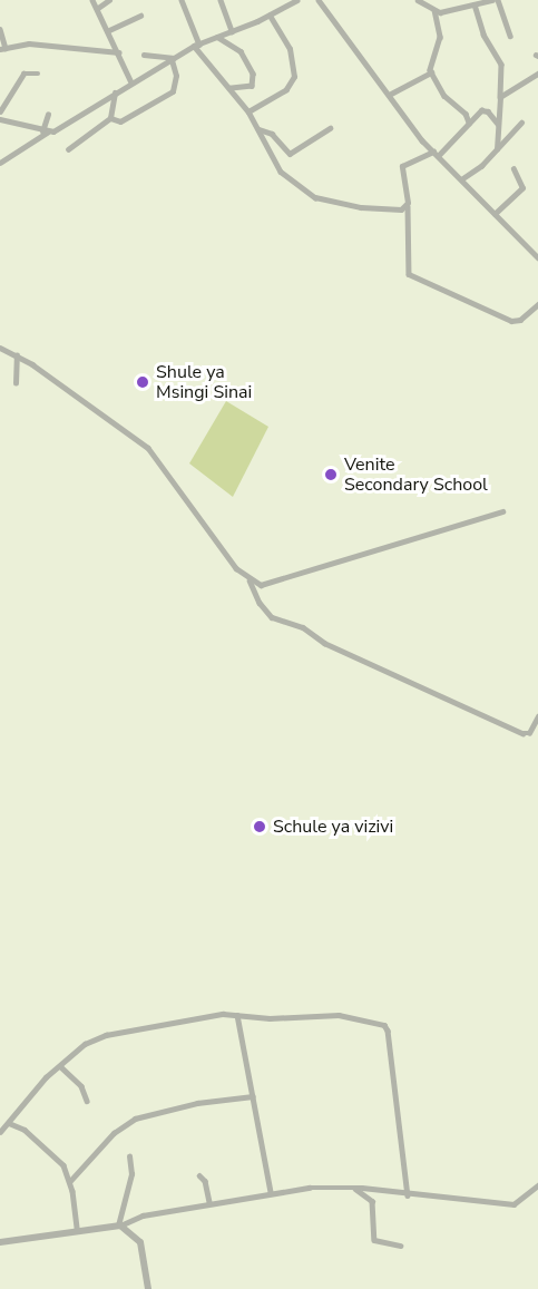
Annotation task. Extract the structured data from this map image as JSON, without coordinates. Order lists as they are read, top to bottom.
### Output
{
  "places": ["Shule ya Msingi Sinai", "Venite Secondary School", "Schule ya vizivi"]
}
